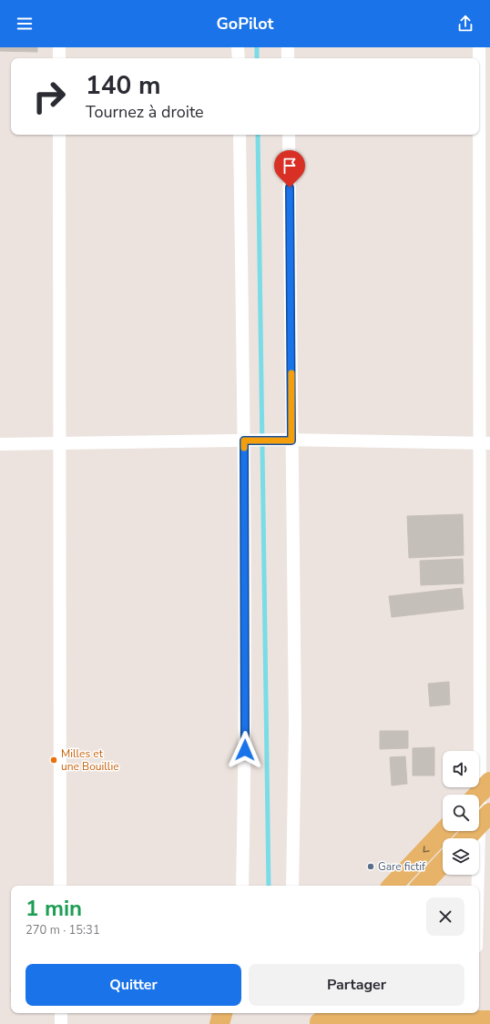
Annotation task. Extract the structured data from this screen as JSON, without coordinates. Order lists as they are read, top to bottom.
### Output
{
  "places": ["Milles et une Bouillie", "Gare fictif"],
  "page": {
    "header": "GoPilot",
    "turn": ["140 m", "Tournez à droite"],
    "heading": ["1 min", "270 m · 15:31"],
    "buttons": ["Quitter", "Partager"]
  }
}
